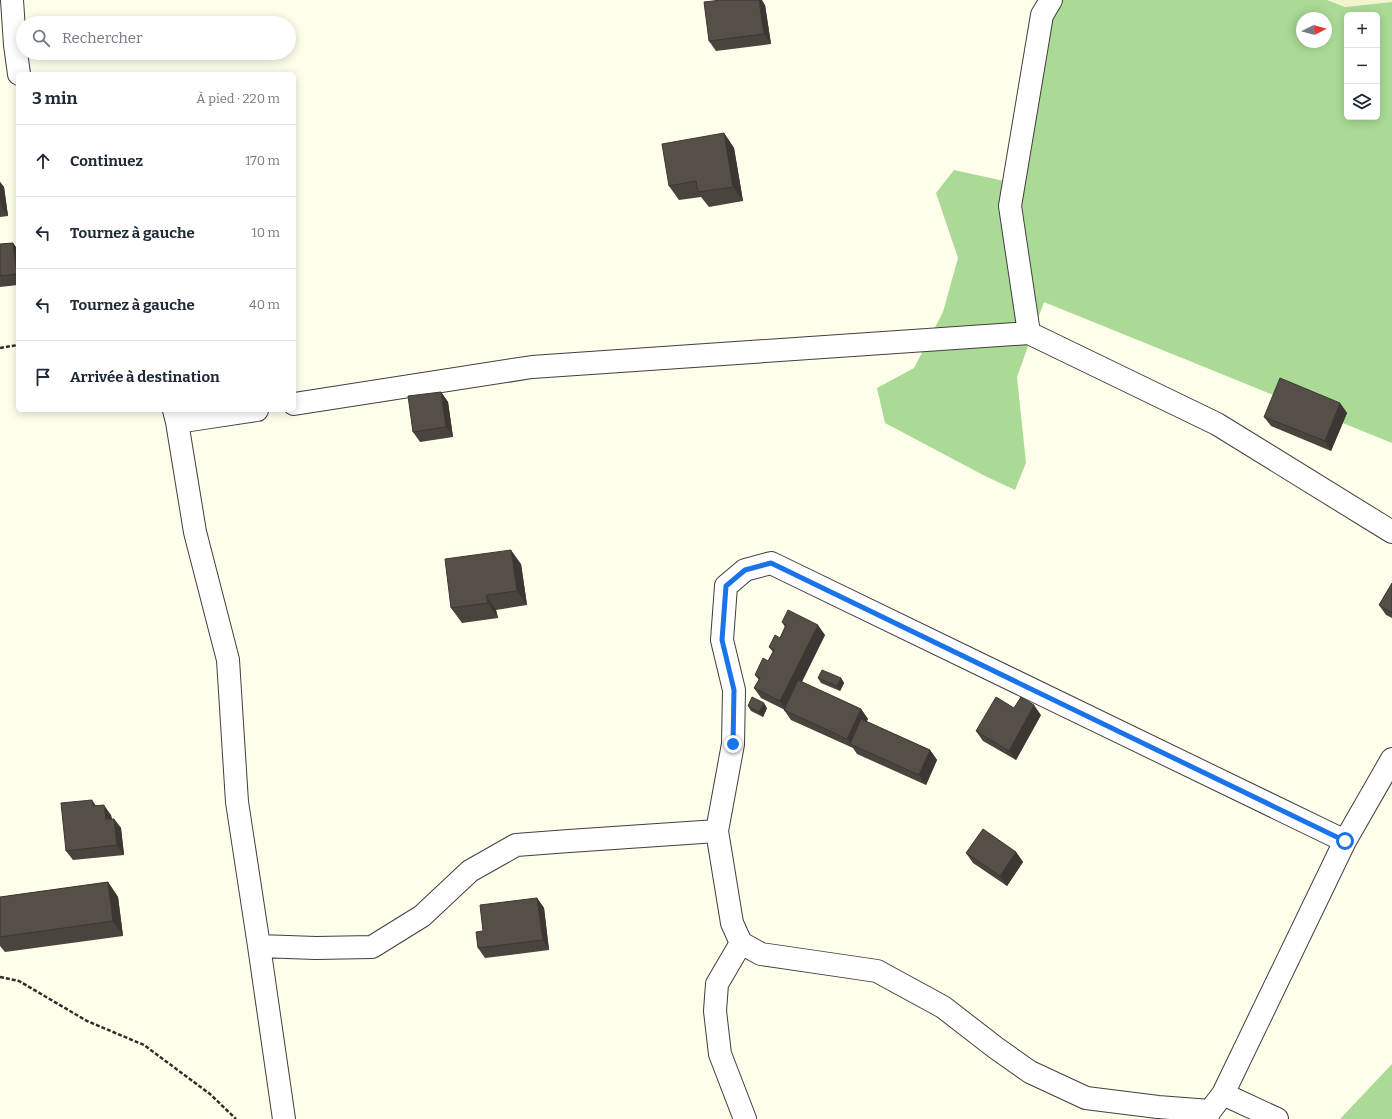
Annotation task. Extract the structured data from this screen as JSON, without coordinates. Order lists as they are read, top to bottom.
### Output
{
  "north": "right",
  "page": {
    "map_buttons": ["+", "−"],
    "search": "Rechercher",
    "heading": ["3 min", "À pied · 220 m"],
    "list": [
      ["Continuez", "170 m"],
      ["Tournez à gauche", "10 m"],
      ["Tournez à gauche", "40 m"],
      "Arrivée à destination"
    ]
  }
}
